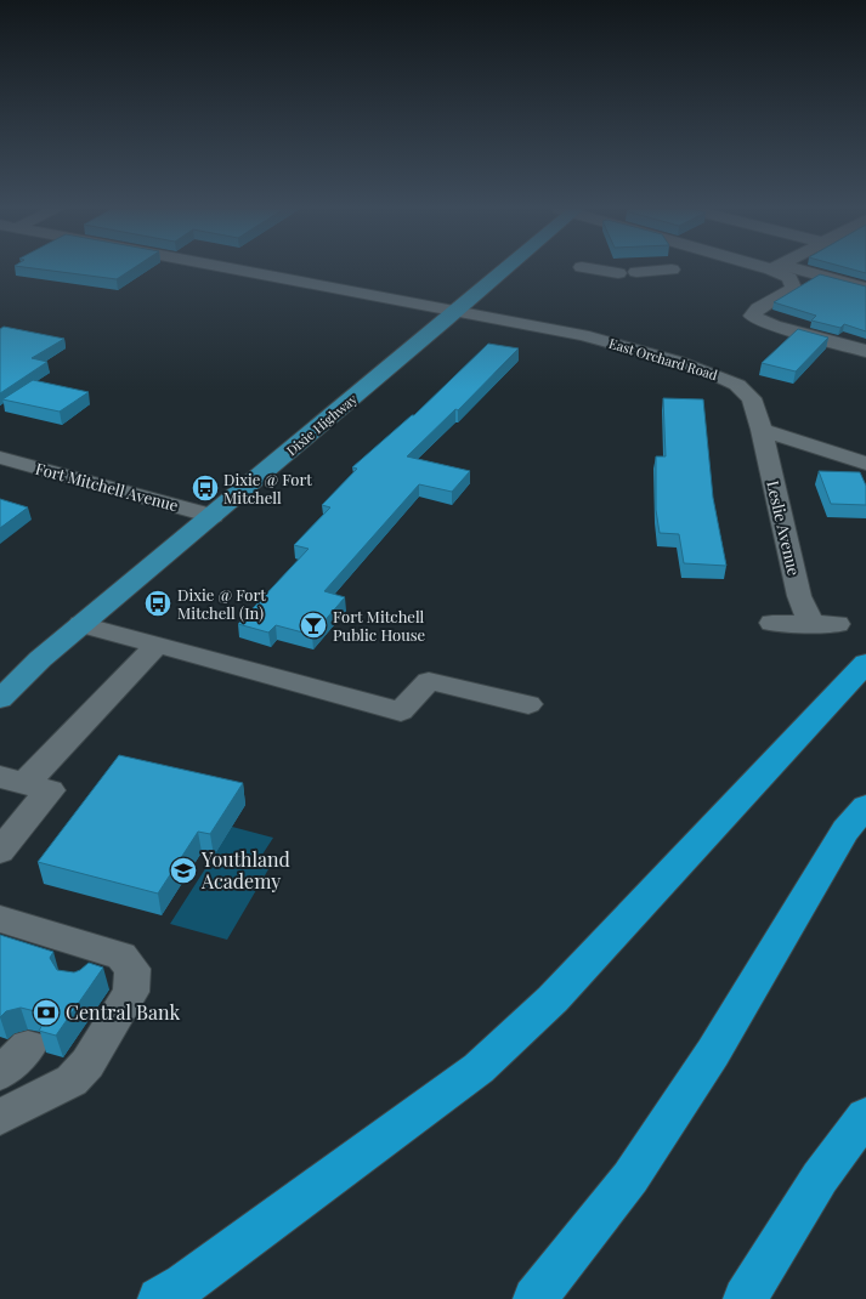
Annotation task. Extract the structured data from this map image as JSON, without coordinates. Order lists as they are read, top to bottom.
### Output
{
  "streets": {
    "main road": ["Dixie Highway"],
    "street": ["East Orchard Road", "Fort Mitchell Avenue", "Leslie Avenue"]
  },
  "crossings": [
    ["East Orchard Road", "Dixie Highway"],
    ["East Orchard Road", "Leslie Avenue"],
    ["Dixie Highway", "Fort Mitchell Avenue"]
  ],
  "places": {
    "bus stop": ["Dixie @ Fort Mitchell", "Dixie @ Fort Mitchell (In)"],
    "bar": ["Fort Mitchell Public House"],
    "school or university": ["Youthland Academy"],
    "bank": ["Central Bank"]
  }
}
